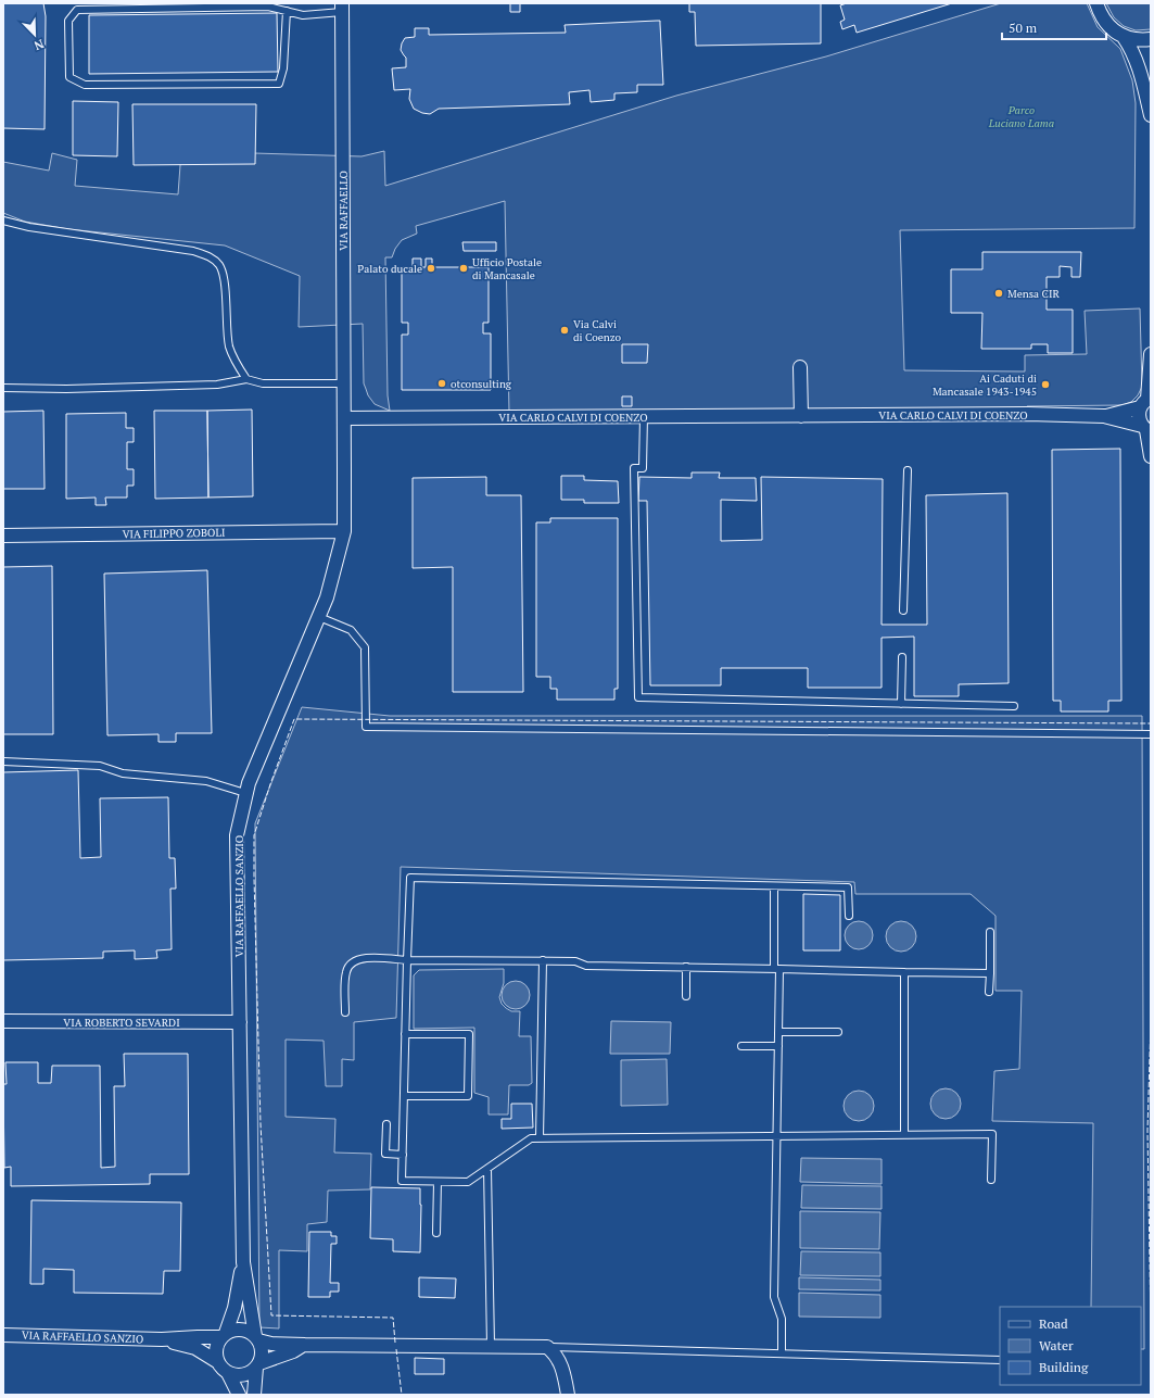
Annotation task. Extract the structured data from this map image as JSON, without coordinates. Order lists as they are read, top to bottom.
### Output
{
  "streets": {
    "street": [
      "VIA RAFFAELLO",
      "VIA CARLO CALVI DI COENZO",
      "VIA FILIPPO ZOBOLI",
      "VIA RAFFAELLO SANZIO",
      "VIA ROBERTO SEVARDI"
    ]
  },
  "crossings": [
    ["VIA RAFFAELLO", "VIA CARLO CALVI DI COENZO"],
    ["VIA RAFFAELLO", "VIA RAFFAELLO SANZIO"],
    ["VIA CARLO CALVI DI COENZO", "VIA RAFFAELLO SANZIO"],
    ["VIA FILIPPO ZOBOLI", "VIA RAFFAELLO SANZIO"],
    ["VIA RAFFAELLO SANZIO", "VIA ROBERTO SEVARDI"]
  ],
  "parks": ["Parco Luciano Lama"],
  "places": [
    "Palato ducale",
    "Ufficio Postale di Mancasale",
    "Mensa CIR",
    "Via Calvi di Coenzo",
    "otconsulting",
    "Ai Caduti di Mancasale 1943-1945"
  ],
  "legend": ["Road", "Water", "Building"],
  "scale_bar": "50 m",
  "north": "bottom right"
}
